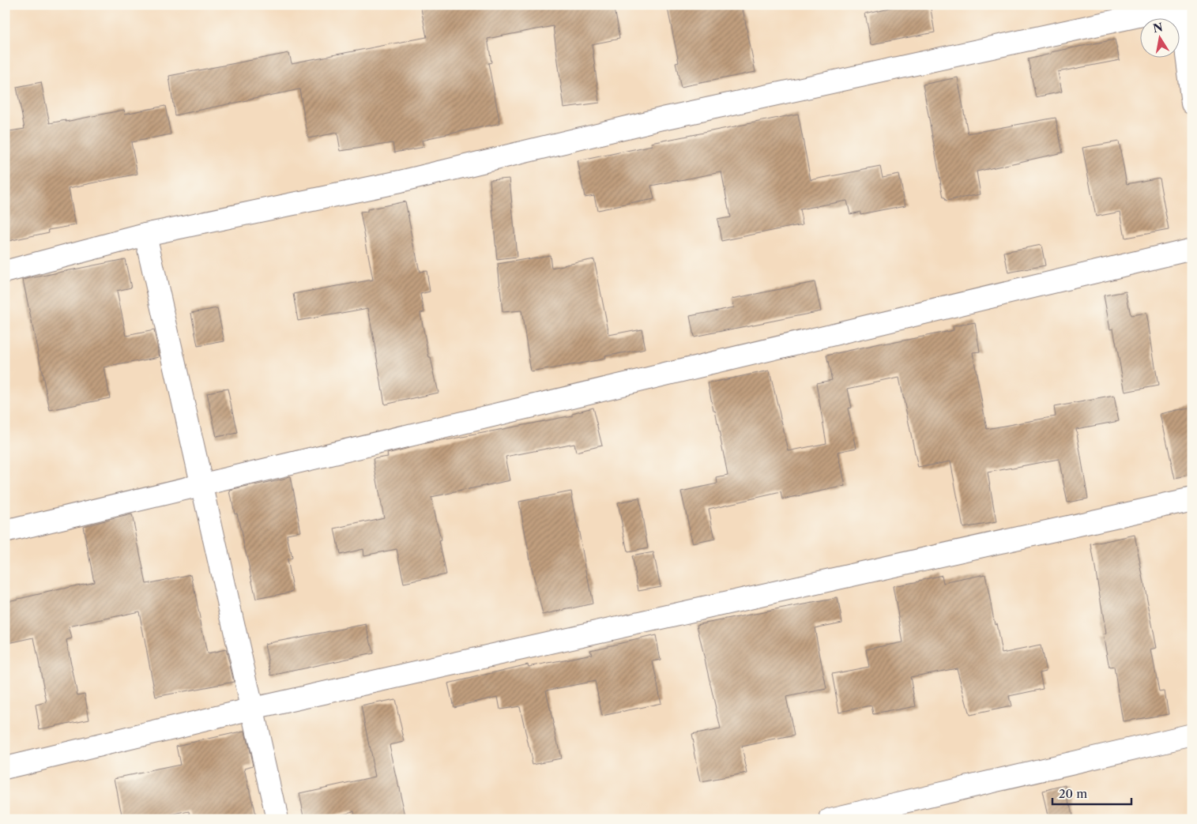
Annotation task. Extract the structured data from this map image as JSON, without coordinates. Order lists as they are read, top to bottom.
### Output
{
  "scale_bar": "20 m",
  "north": "top"
}
